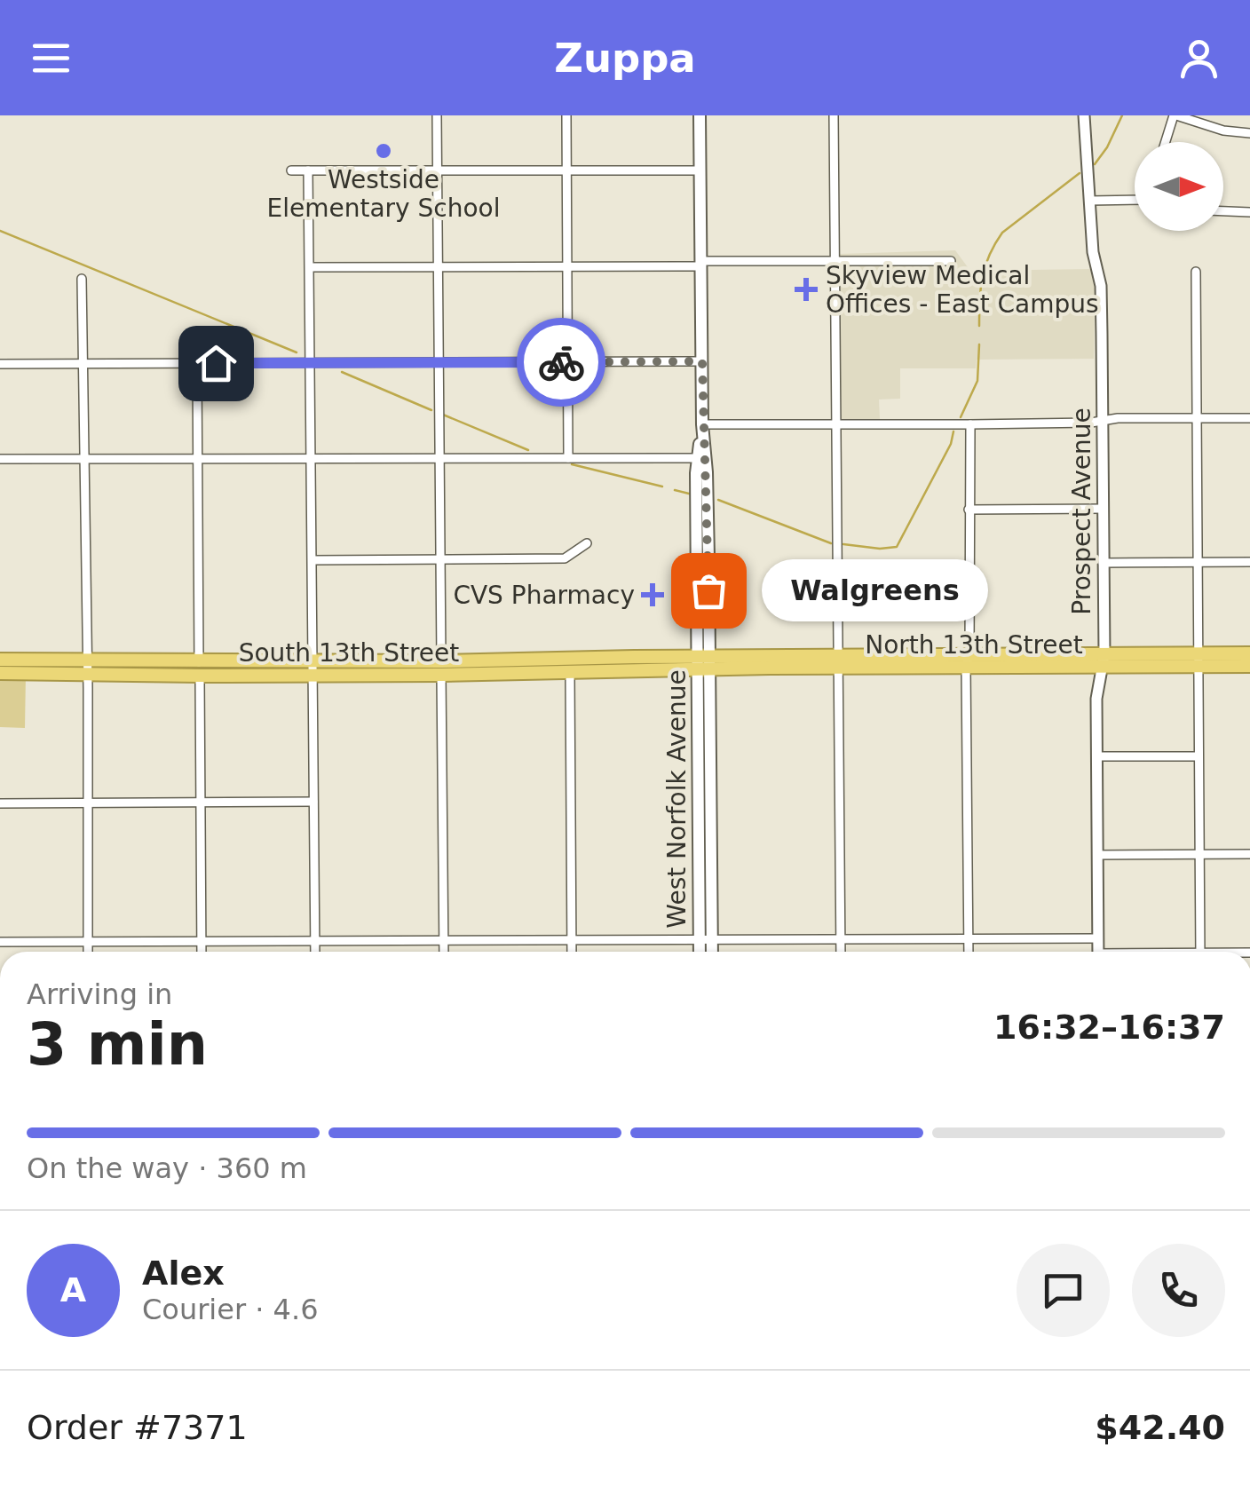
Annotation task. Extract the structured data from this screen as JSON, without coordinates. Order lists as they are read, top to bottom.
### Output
{
  "streets": {
    "highway": ["North 13th Street", "South 13th Street"],
    "main road": ["West Norfolk Avenue"],
    "street": ["Prospect Avenue"]
  },
  "crossings": [
    ["Prospect Avenue", "North 13th Street"],
    ["North 13th Street", "South 13th Street"],
    ["North 13th Street", "West Norfolk Avenue"],
    ["South 13th Street", "West Norfolk Avenue"]
  ],
  "places": {
    "other": ["Westside Elementary School", "Walgreens"],
    "health": ["Skyview Medical Offices - East Campus", "CVS Pharmacy"]
  },
  "north": "right",
  "page": {
    "header": "Zuppa",
    "bubble": "Walgreens",
    "heading": ["3 min", "Arriving in", "16:32–16:37"],
    "panel": [
      "Alex",
      "Courier · 4.6",
      "Order #7371",
      "$42.40"
    ],
    "bar": "On the way · 360 m",
    "round": "A"
  }
}
